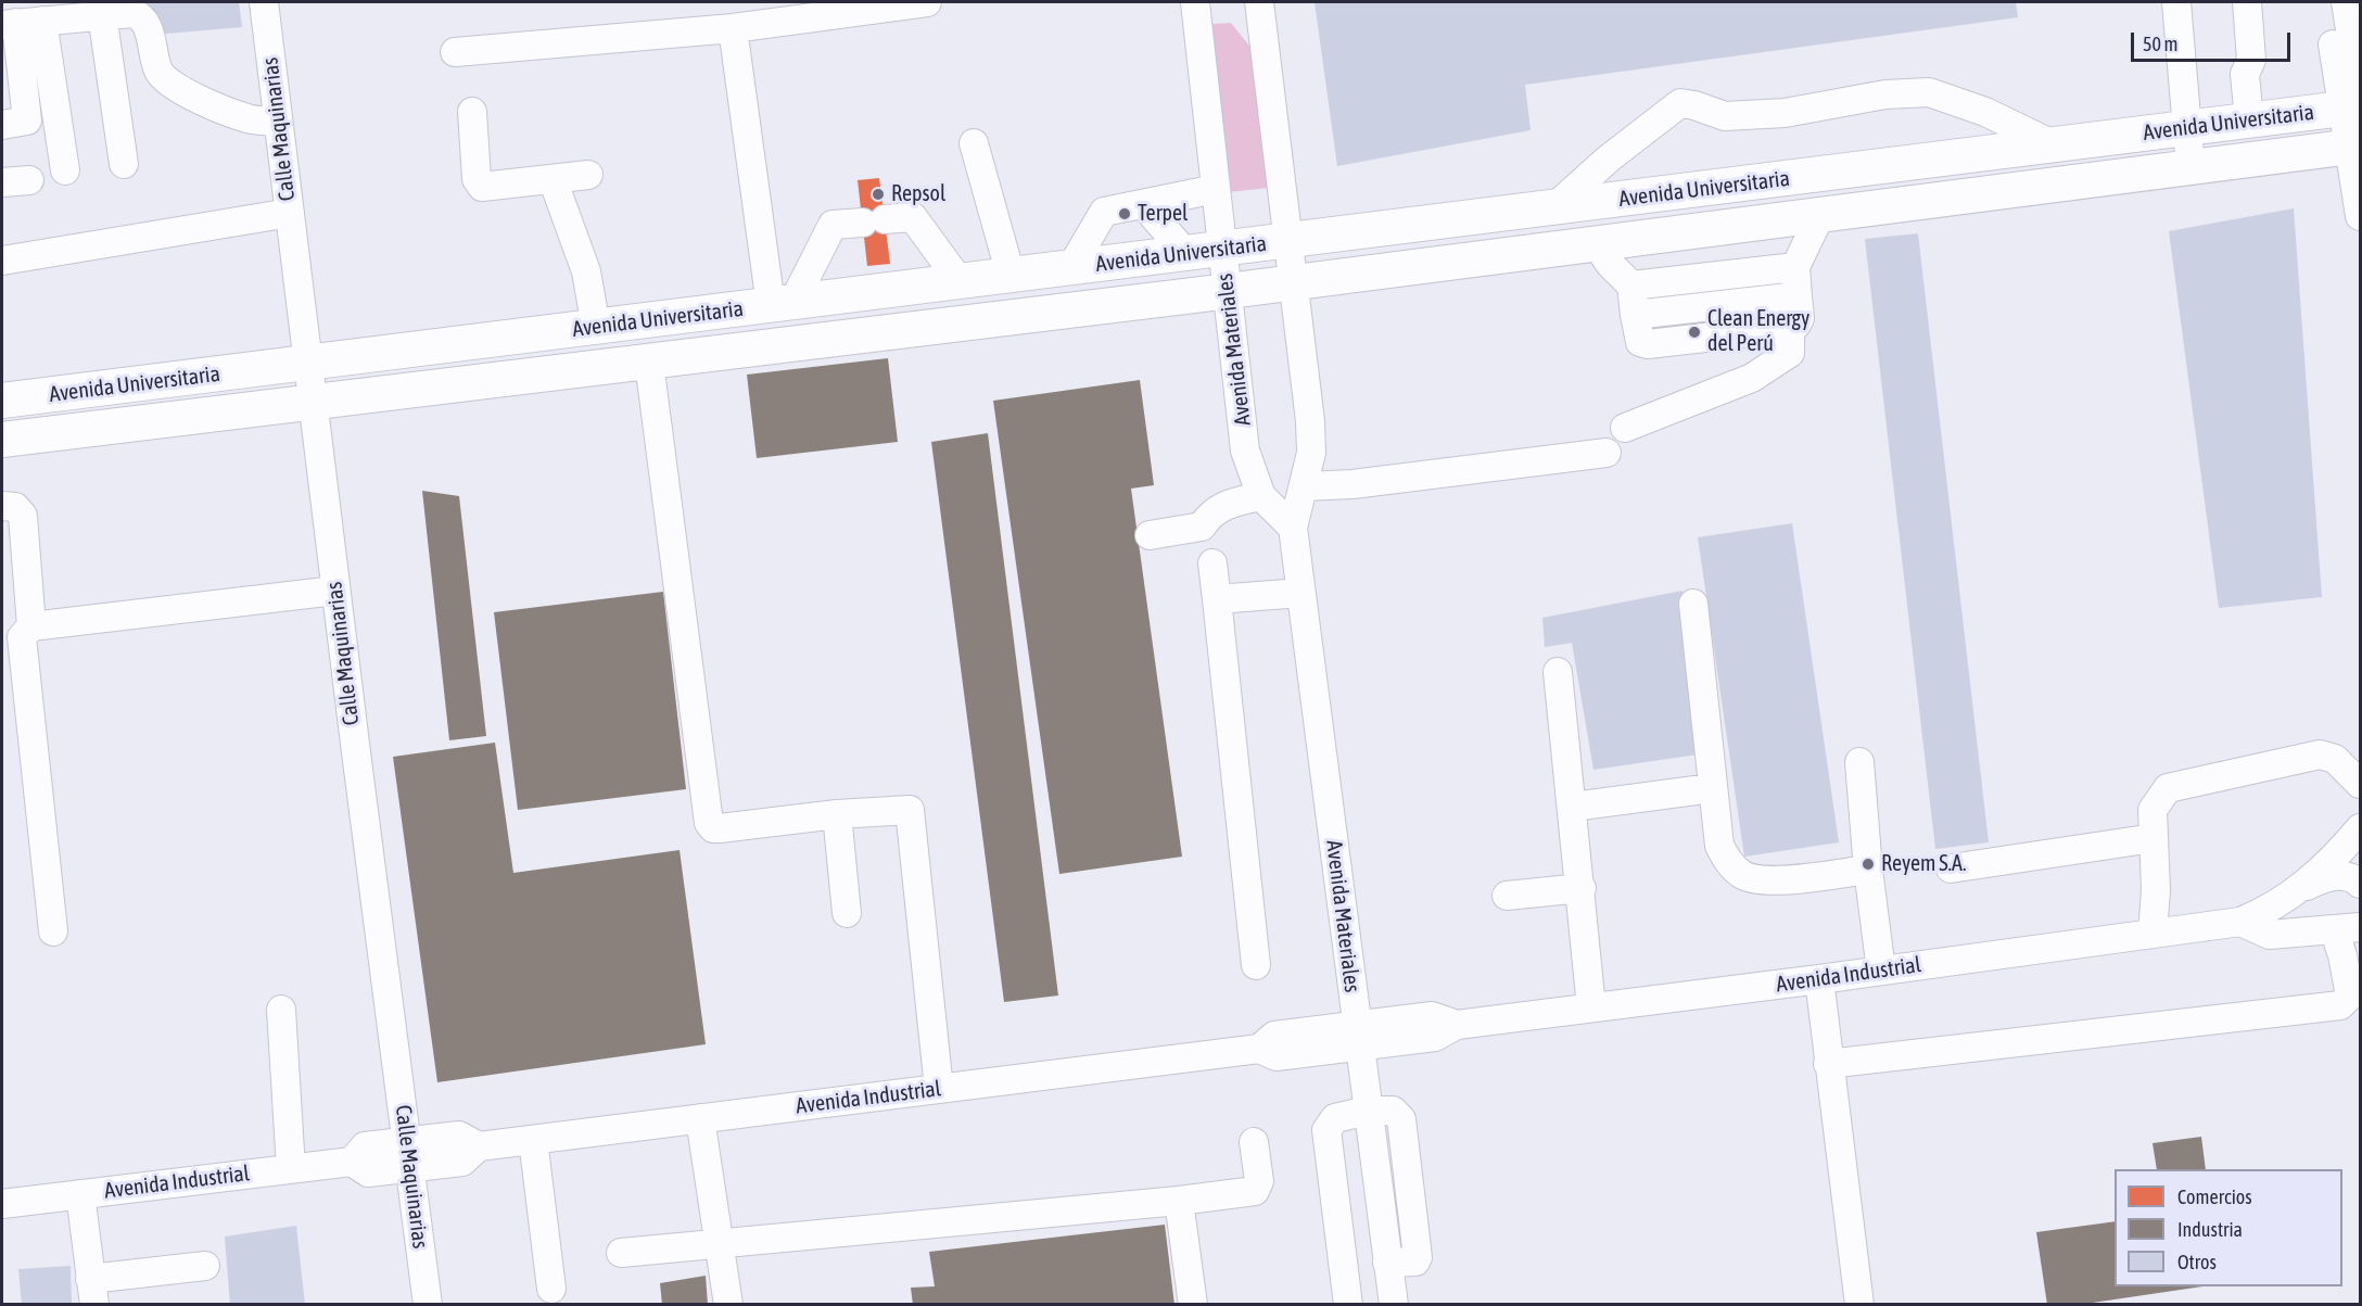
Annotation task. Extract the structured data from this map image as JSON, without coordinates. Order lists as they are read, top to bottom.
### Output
{
  "streets": {
    "main road": ["Avenida Universitaria"],
    "street": ["Calle Maquinarias", "Avenida Materiales", "Avenida Industrial"]
  },
  "crossings": [
    ["Avenida Universitaria", "Calle Maquinarias"],
    ["Avenida Universitaria", "Avenida Materiales"],
    ["Calle Maquinarias", "Avenida Industrial"],
    ["Avenida Materiales", "Avenida Industrial"]
  ],
  "places": [
    "Repsol",
    "Terpel",
    "Clean Energy del Perú",
    "Reyem S.A."
  ],
  "legend": ["Comercios", "Industria", "Otros"],
  "scale_bar": "50 m"
}
